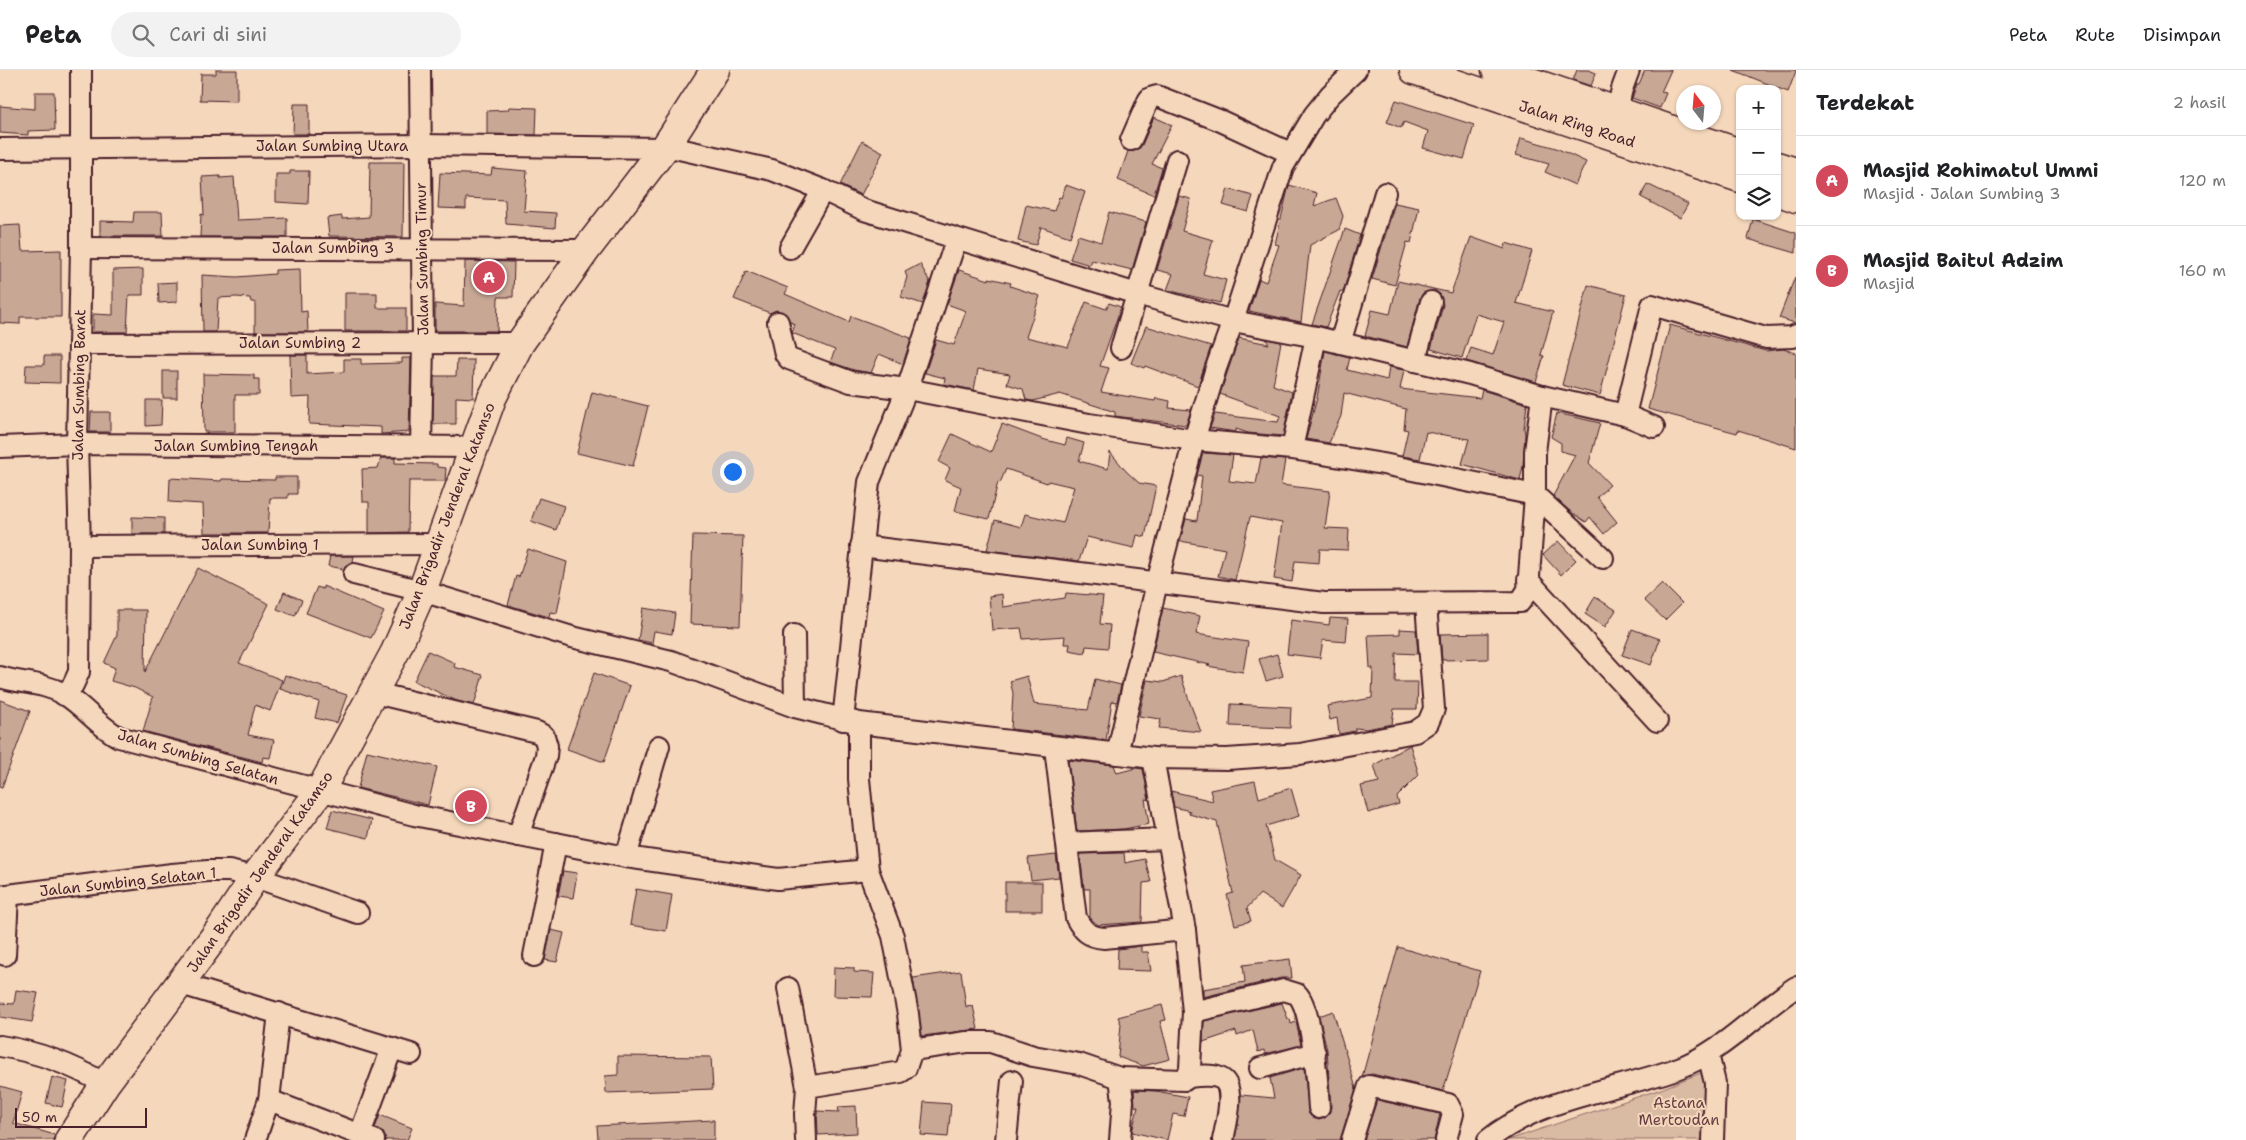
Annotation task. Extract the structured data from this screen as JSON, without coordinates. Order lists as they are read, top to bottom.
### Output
{
  "streets": {
    "highway": ["Jalan Ring Road", "Jalan Brigadir Jenderal Katamso"],
    "street": [
      "Jalan Sumbing Utara",
      "Jalan Sumbing 3",
      "Jalan Sumbing Timur",
      "Jalan Sumbing 2",
      "Jalan Sumbing Barat",
      "Jalan Sumbing Tengah",
      "Jalan Sumbing 1",
      "Jalan Sumbing Selatan",
      "Jalan Sumbing Selatan 1"
    ]
  },
  "crossings": [
    ["Jalan Sumbing Utara", "Jalan Sumbing Timur"],
    ["Jalan Sumbing Utara", "Jalan Sumbing Barat"],
    ["Jalan Sumbing Utara", "Jalan Brigadir Jenderal Katamso"],
    ["Jalan Sumbing 3", "Jalan Sumbing Timur"],
    ["Jalan Sumbing 3", "Jalan Sumbing Barat"],
    ["Jalan Sumbing 3", "Jalan Brigadir Jenderal Katamso"],
    ["Jalan Sumbing Timur", "Jalan Sumbing 2"],
    ["Jalan Sumbing Timur", "Jalan Sumbing Tengah"],
    ["Jalan Sumbing 2", "Jalan Sumbing Barat"],
    ["Jalan Sumbing 2", "Jalan Brigadir Jenderal Katamso"],
    ["Jalan Sumbing Barat", "Jalan Sumbing Tengah"],
    ["Jalan Sumbing Barat", "Jalan Sumbing 1"],
    ["Jalan Sumbing Barat", "Jalan Sumbing Selatan"],
    ["Jalan Sumbing Tengah", "Jalan Brigadir Jenderal Katamso"],
    ["Jalan Brigadir Jenderal Katamso", "Jalan Sumbing 1"],
    ["Jalan Brigadir Jenderal Katamso", "Jalan Sumbing Selatan"],
    ["Jalan Brigadir Jenderal Katamso", "Jalan Sumbing Selatan 1"]
  ],
  "parks": ["Astana Mertoudan"],
  "scale_bar": "50 m",
  "north": "top",
  "page": {
    "header": "Peta",
    "search": "Cari di sini",
    "nav": ["Peta", "Rute", "Disimpan"],
    "heading": ["Terdekat", "2 hasil"],
    "map_buttons": ["+", "−"],
    "list": [
      {
        "mark": "A",
        "name": "Masjid Rohimatul Ummi",
        "note": "Masjid · Jalan Sumbing 3",
        "value": "120 m"
      },
      {
        "mark": "B",
        "name": "Masjid Baitul Adzim",
        "note": "Masjid",
        "value": "160 m"
      }
    ],
    "pins": ["A", "B"],
    "scale": "50 m"
  }
}
